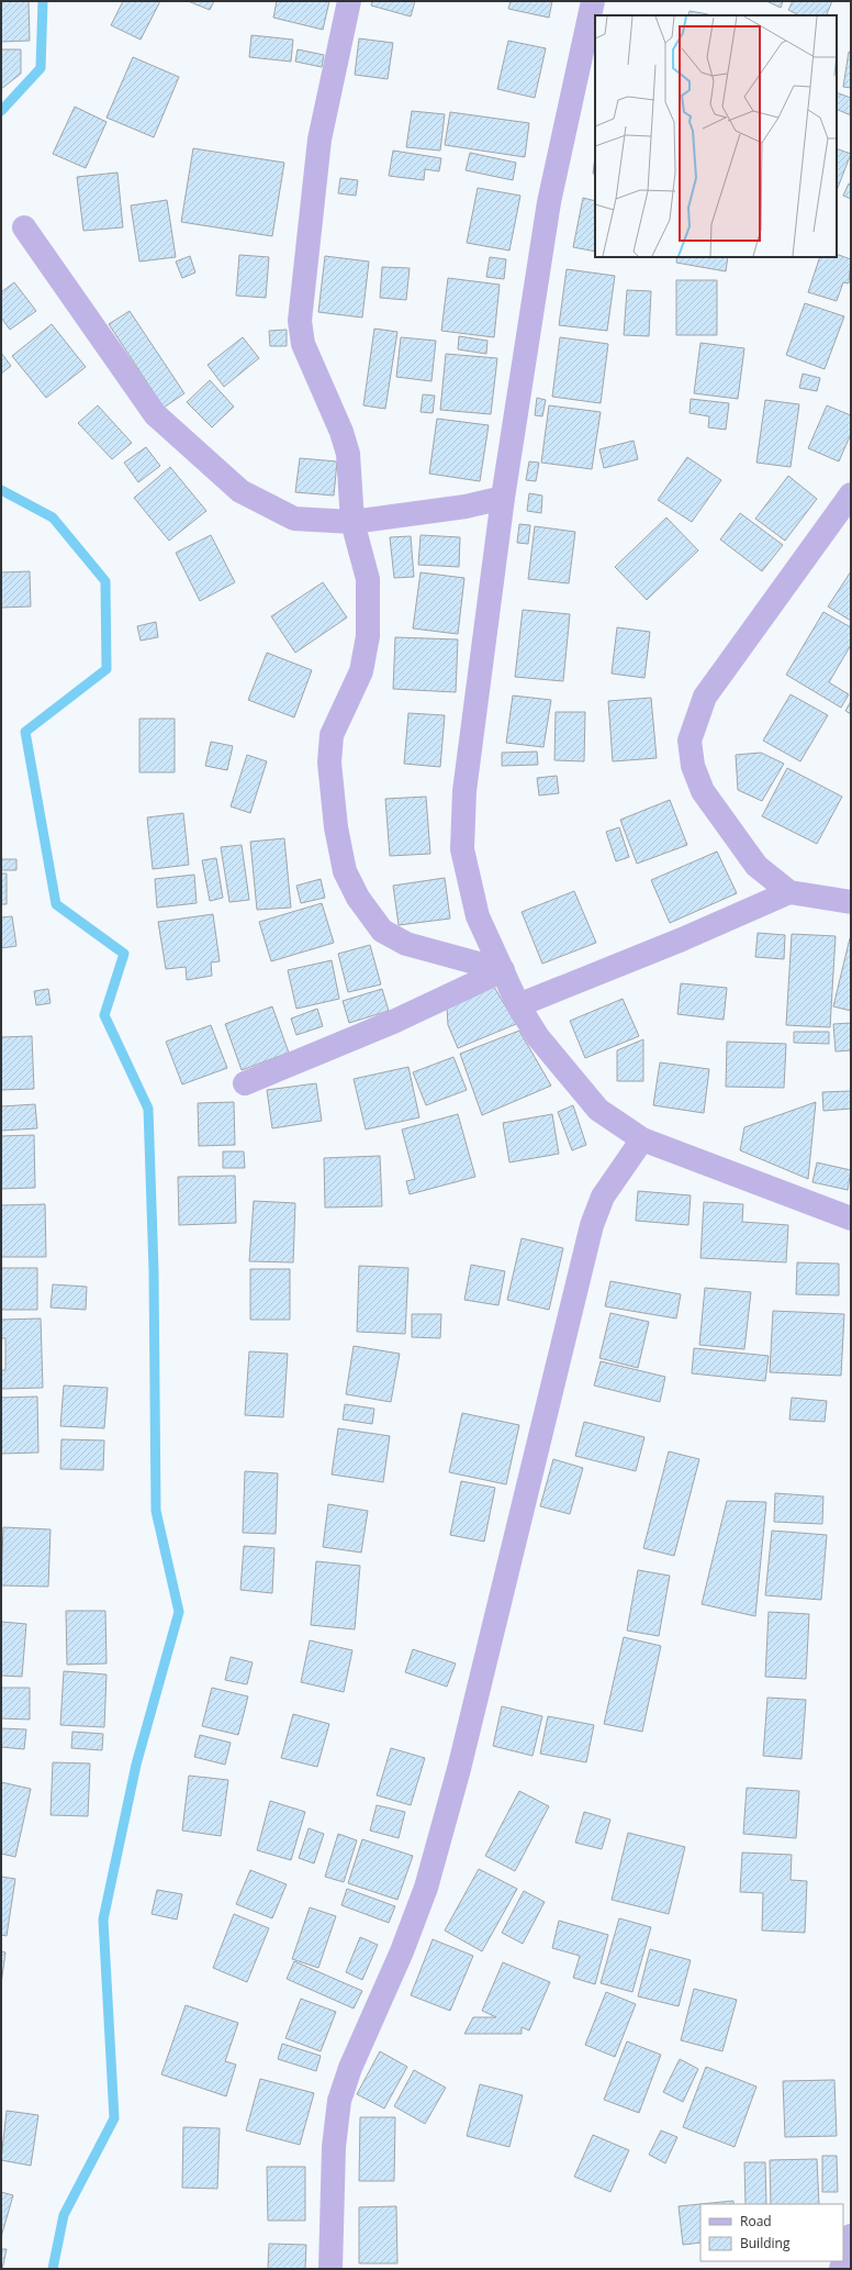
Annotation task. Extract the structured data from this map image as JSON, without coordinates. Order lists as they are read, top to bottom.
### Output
{
  "legend": ["Road", "Building"]
}
